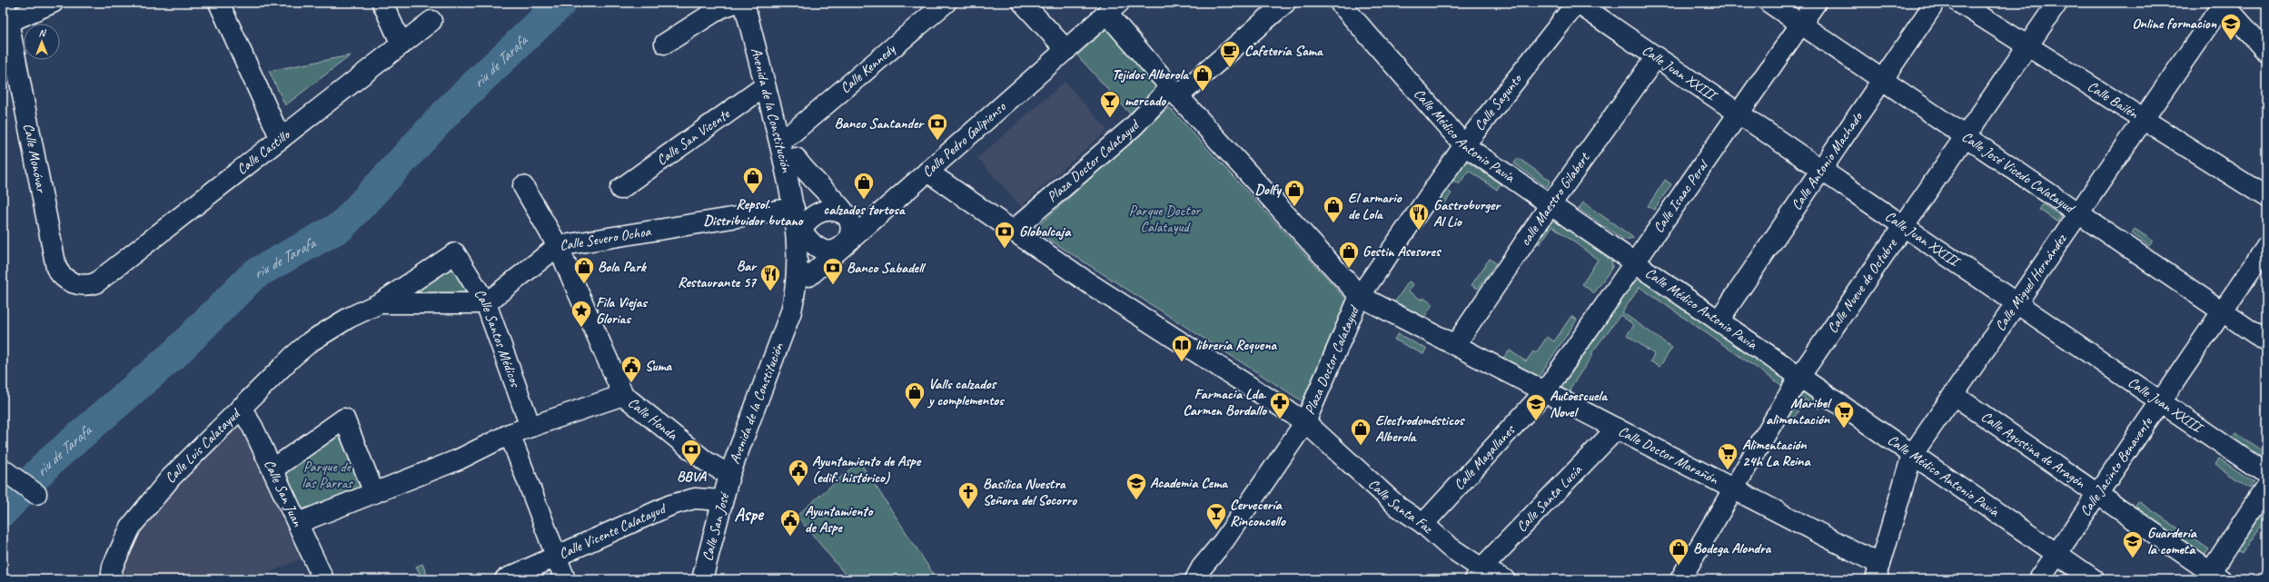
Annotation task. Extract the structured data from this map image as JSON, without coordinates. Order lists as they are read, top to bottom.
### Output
{
  "streets": {
    "street": [
      "Calle Kennedy",
      "Calle Juan XXIII",
      "Calle Bailén",
      "Calle Sagunto",
      "Avenida de la Constitución",
      "Calle Médico Antonio Pavía",
      "Calle San Vicente",
      "Calle Pedro Galipienso",
      "Calle Castillo",
      "Calle Monóvar",
      "Plaza Doctor Calatayud",
      "Calle Antonio Machado",
      "Calle José Vicedo Calatayud",
      "Calle Isaac Peral",
      "calle Maestro Gilabert",
      "Calle Severo Ochoa",
      "Calle Miguel Hernández",
      "Calle Nueve de Octubre",
      "Calle Santos Médicos",
      "Calle Honda",
      "Calle Luis Calatayud",
      "Calle Agustina de Aragón",
      "Calle Doctor Marañón",
      "Calle Magallanes",
      "Calle Jacinto Benavente",
      "Calle San Juan",
      "Calle Santa Lucía",
      "Calle Santa Faz",
      "Calle San José",
      "Calle Vicente Calatayud"
    ]
  },
  "crossings": [
    ["Calle Kennedy", "Avenida de la Constitución"],
    ["Calle Juan XXIII", "Calle Sagunto"],
    ["Calle Juan XXIII", "Calle Antonio Machado"],
    ["Calle Juan XXIII", "Calle Isaac Peral"],
    ["Calle Juan XXIII", "calle Maestro Gilabert"],
    ["Calle Juan XXIII", "Calle Miguel Hernández"],
    ["Calle Juan XXIII", "Calle Nueve de Octubre"],
    ["Calle Juan XXIII", "Calle Jacinto Benavente"],
    ["Calle Bailén", "Calle Miguel Hernández"],
    ["Calle Bailén", "Calle Nueve de Octubre"],
    ["Calle Sagunto", "Calle Médico Antonio Pavía"],
    ["Calle Sagunto", "Plaza Doctor Calatayud"],
    ["Calle Sagunto", "Calle Doctor Marañón"],
    ["Avenida de la Constitución", "Calle San Vicente"],
    ["Avenida de la Constitución", "Calle Pedro Galipienso"],
    ["Avenida de la Constitución", "Calle Severo Ochoa"],
    ["Avenida de la Constitución", "Calle Honda"],
    ["Avenida de la Constitución", "Calle San José"],
    ["Calle Médico Antonio Pavía", "Calle Antonio Machado"],
    ["Calle Médico Antonio Pavía", "Calle Isaac Peral"],
    ["Calle Médico Antonio Pavía", "calle Maestro Gilabert"],
    ["Calle Médico Antonio Pavía", "Calle Miguel Hernández"],
    ["Calle Médico Antonio Pavía", "Calle Nueve de Octubre"],
    ["Calle Médico Antonio Pavía", "Calle Jacinto Benavente"],
    ["Calle Pedro Galipienso", "Plaza Doctor Calatayud"],
    ["Calle Pedro Galipienso", "Calle Severo Ochoa"],
    ["Calle Castillo", "Calle Monóvar"],
    ["Plaza Doctor Calatayud", "Calle Doctor Marañón"],
    ["Plaza Doctor Calatayud", "Calle Santa Faz"],
    ["Calle Antonio Machado", "Calle José Vicedo Calatayud"],
    ["Calle José Vicedo Calatayud", "Calle Isaac Peral"],
    ["Calle José Vicedo Calatayud", "Calle Miguel Hernández"],
    ["Calle José Vicedo Calatayud", "Calle Nueve de Octubre"],
    ["Calle José Vicedo Calatayud", "Calle Jacinto Benavente"],
    ["Calle Isaac Peral", "Calle Doctor Marañón"],
    ["Calle Isaac Peral", "Calle Magallanes"],
    ["calle Maestro Gilabert", "Calle Doctor Marañón"],
    ["Calle Severo Ochoa", "Calle Santos Médicos"],
    ["Calle Severo Ochoa", "Calle Honda"],
    ["Calle Miguel Hernández", "Calle Agustina de Aragón"],
    ["Calle Miguel Hernández", "Calle Doctor Marañón"],
    ["Calle Nueve de Octubre", "Calle Doctor Marañón"],
    ["Calle Santos Médicos", "Calle Luis Calatayud"],
    ["Calle Honda", "Calle San José"],
    ["Calle Luis Calatayud", "Calle San Juan"],
    ["Calle Agustina de Aragón", "Calle Jacinto Benavente"],
    ["Calle Doctor Marañón", "Calle Magallanes"],
    ["Calle Doctor Marañón", "Calle Santa Lucía"],
    ["Calle Magallanes", "Calle Santa Faz"],
    ["Calle Santa Lucía", "Calle Santa Faz"],
    ["Calle San José", "Calle Vicente Calatayud"]
  ],
  "districts": ["Aspe"],
  "water": ["riu de Tarafa"],
  "parks": ["Parque Doctor Calatayud", "Parque de las Parras"],
  "places": {
    "school or university": [
      "Online formacion",
      "Autoescuela Novel",
      "Academia Cema",
      "Guardería la cometa"
    ],
    "cafe": ["Cafetería Sama"],
    "shop": [
      "Tejidos Alberola",
      "Repsol. Distribuidor butano",
      "calzados tortosa",
      "Dolfy",
      "El armario de Lola",
      "Gestin Asesores",
      "Bola Park",
      "Valls calzados y complementos",
      "Electrodomésticos Alberola",
      "Bodega Alondra"
    ],
    "bar": ["mercado", "Cervecería Rinconcello"],
    "bank": [
      "Banco Santander",
      "Globalcaja",
      "Banco Sabadell",
      "BBVA"
    ],
    "restaurant": ["Gastroburger Al Lio", "Bar Restaurante 57"],
    "place": ["Fila Viejas Glorias"],
    "library": ["librería Requena"],
    "public building": ["Suma", "Ayuntamiento de Aspe (edif. histórico)", "Ayuntamiento de Aspe"],
    "pharmacy": ["Farmacia Lda. Carmen Bordallo"],
    "supermarket": ["Maribel alimentación", "Alimentación 24h La Reina"],
    "church": ["Basílica Nuestra Señora del Socorro"]
  },
  "north": "top"
}
